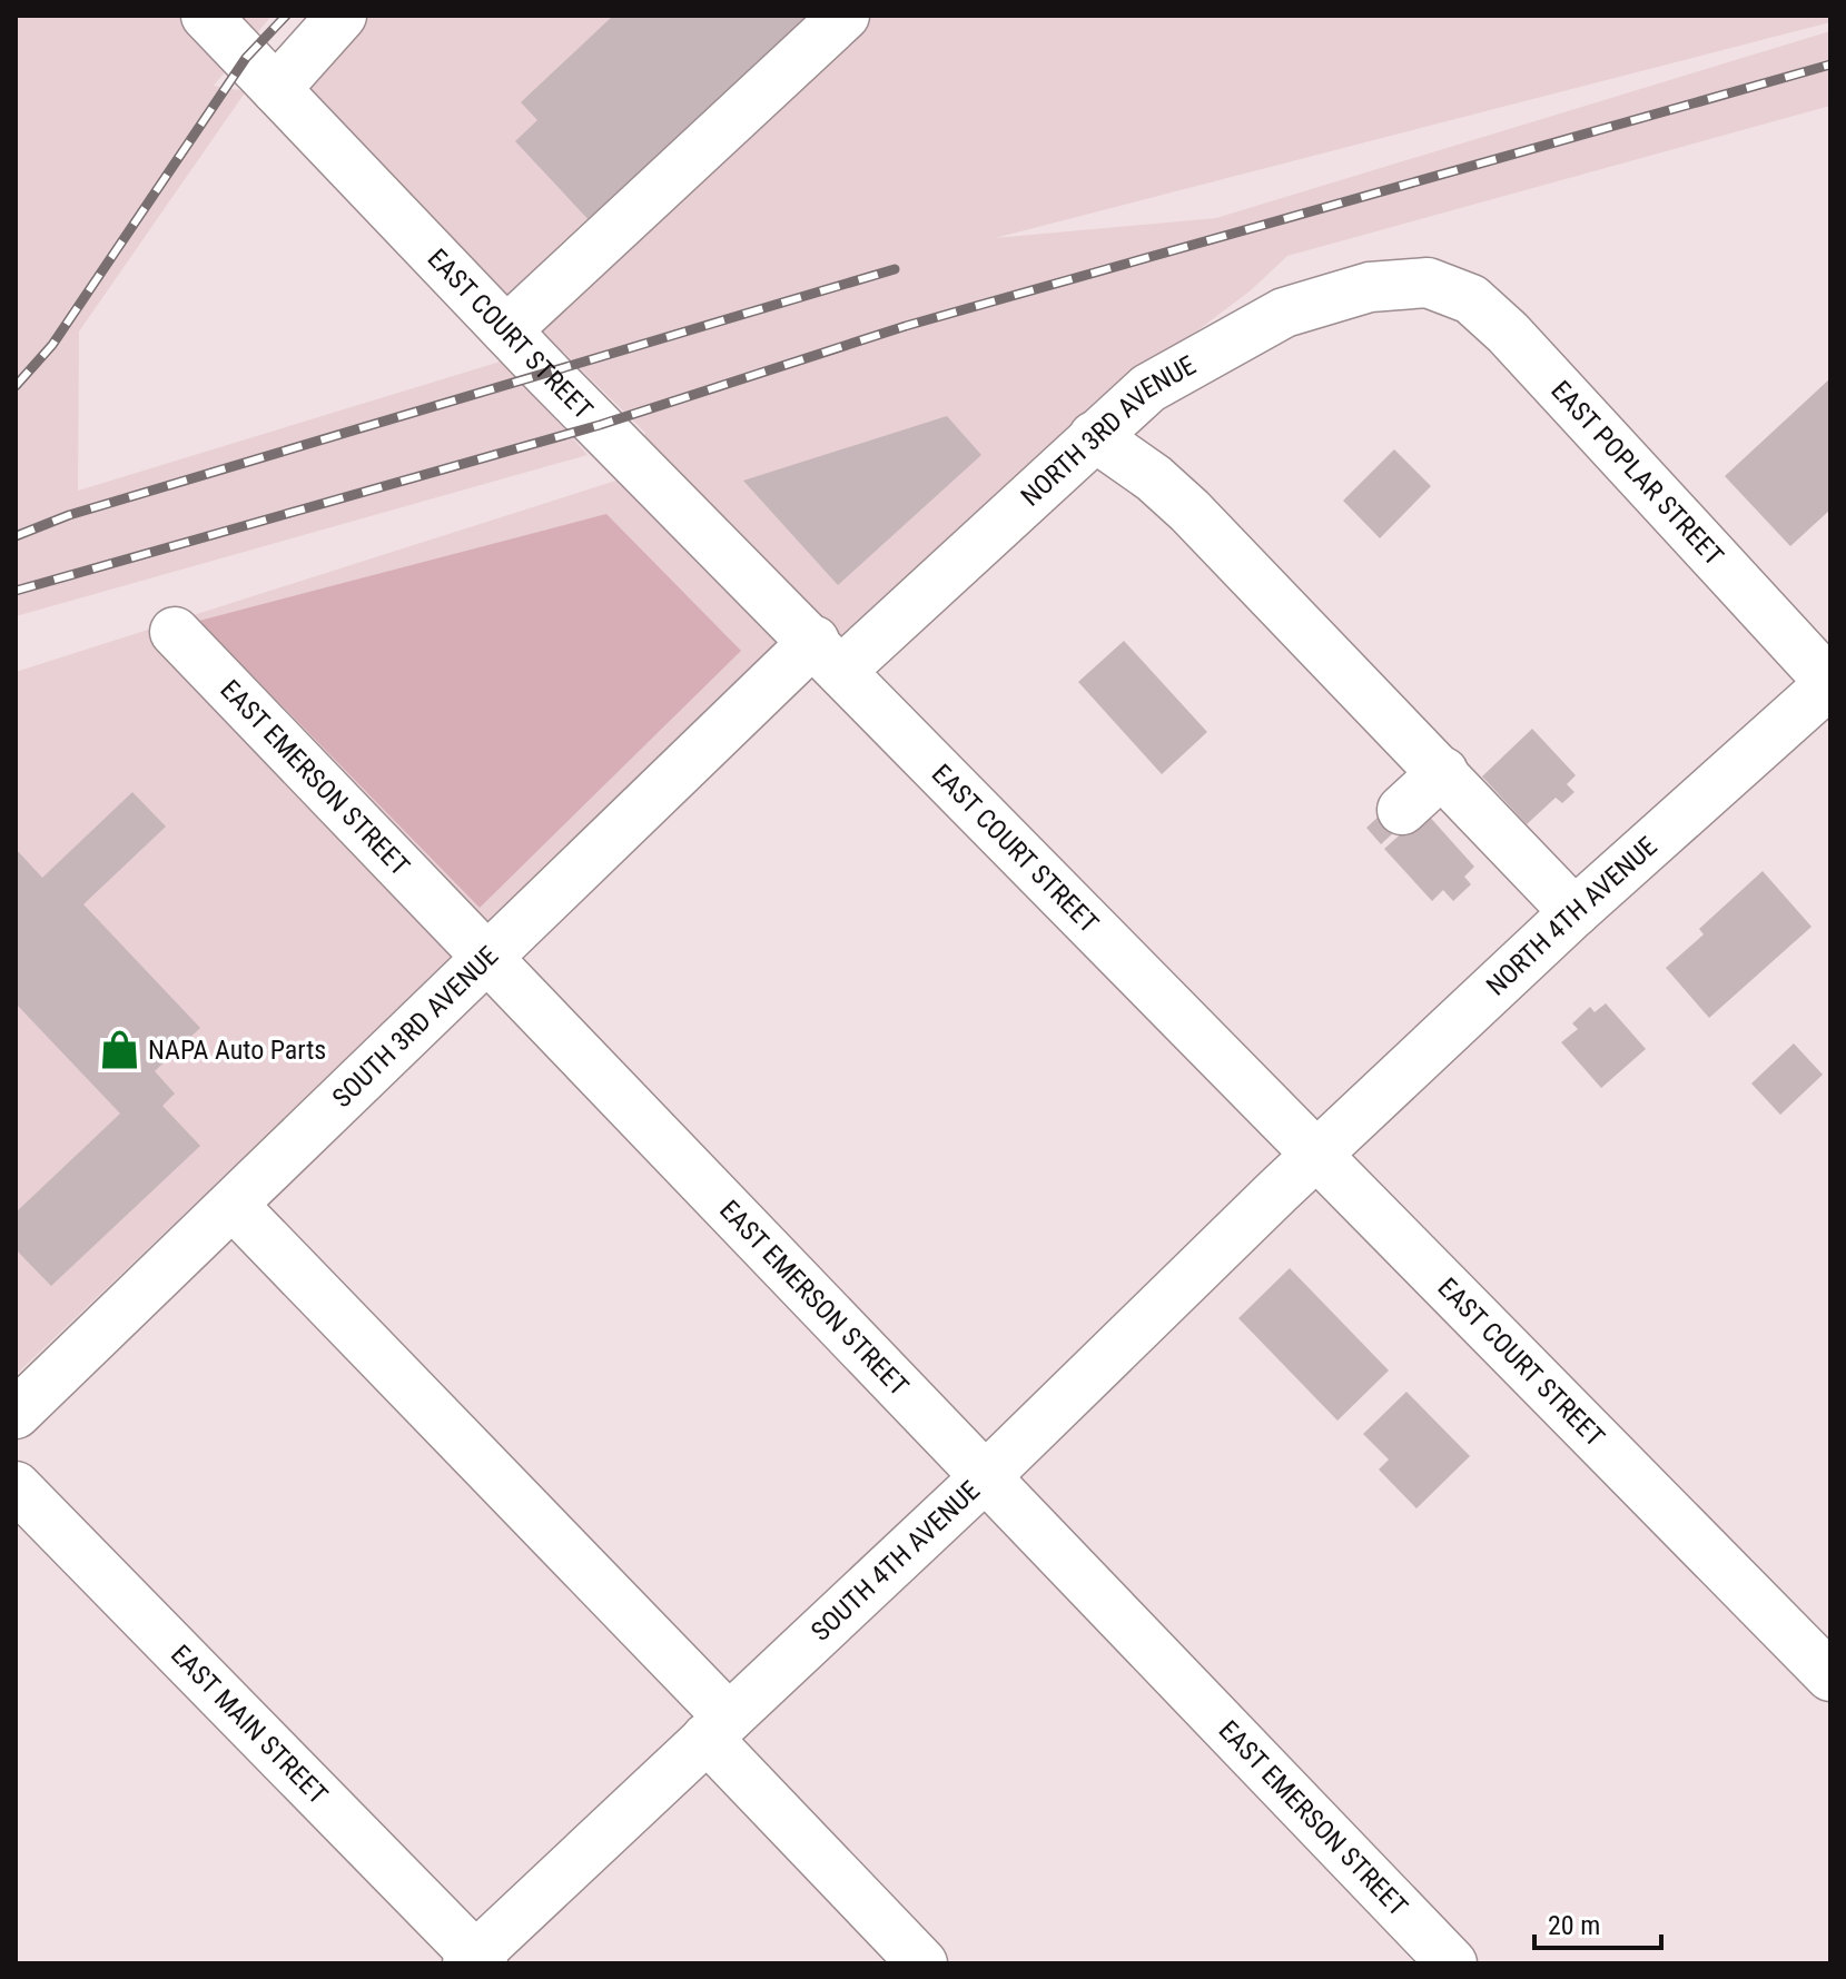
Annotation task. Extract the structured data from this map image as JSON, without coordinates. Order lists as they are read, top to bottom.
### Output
{
  "streets": {
    "street": [
      "EAST COURT STREET",
      "NORTH 3RD AVENUE",
      "EAST POPLAR STREET",
      "EAST EMERSON STREET",
      "NORTH 4TH AVENUE",
      "SOUTH 3RD AVENUE",
      "SOUTH 4TH AVENUE",
      "EAST MAIN STREET"
    ]
  },
  "crossings": [
    ["EAST COURT STREET", "NORTH 3RD AVENUE"],
    ["EAST COURT STREET", "NORTH 4TH AVENUE"],
    ["EAST COURT STREET", "SOUTH 3RD AVENUE"],
    ["EAST COURT STREET", "SOUTH 4TH AVENUE"],
    ["NORTH 3RD AVENUE", "EAST POPLAR STREET"],
    ["NORTH 3RD AVENUE", "SOUTH 3RD AVENUE"],
    ["EAST POPLAR STREET", "NORTH 4TH AVENUE"],
    ["EAST EMERSON STREET", "SOUTH 3RD AVENUE"],
    ["EAST EMERSON STREET", "SOUTH 4TH AVENUE"],
    ["NORTH 4TH AVENUE", "SOUTH 4TH AVENUE"],
    ["SOUTH 4TH AVENUE", "EAST MAIN STREET"]
  ],
  "places": {
    "shop": ["NAPA Auto Parts"]
  },
  "scale_bar": "20 m"
}
